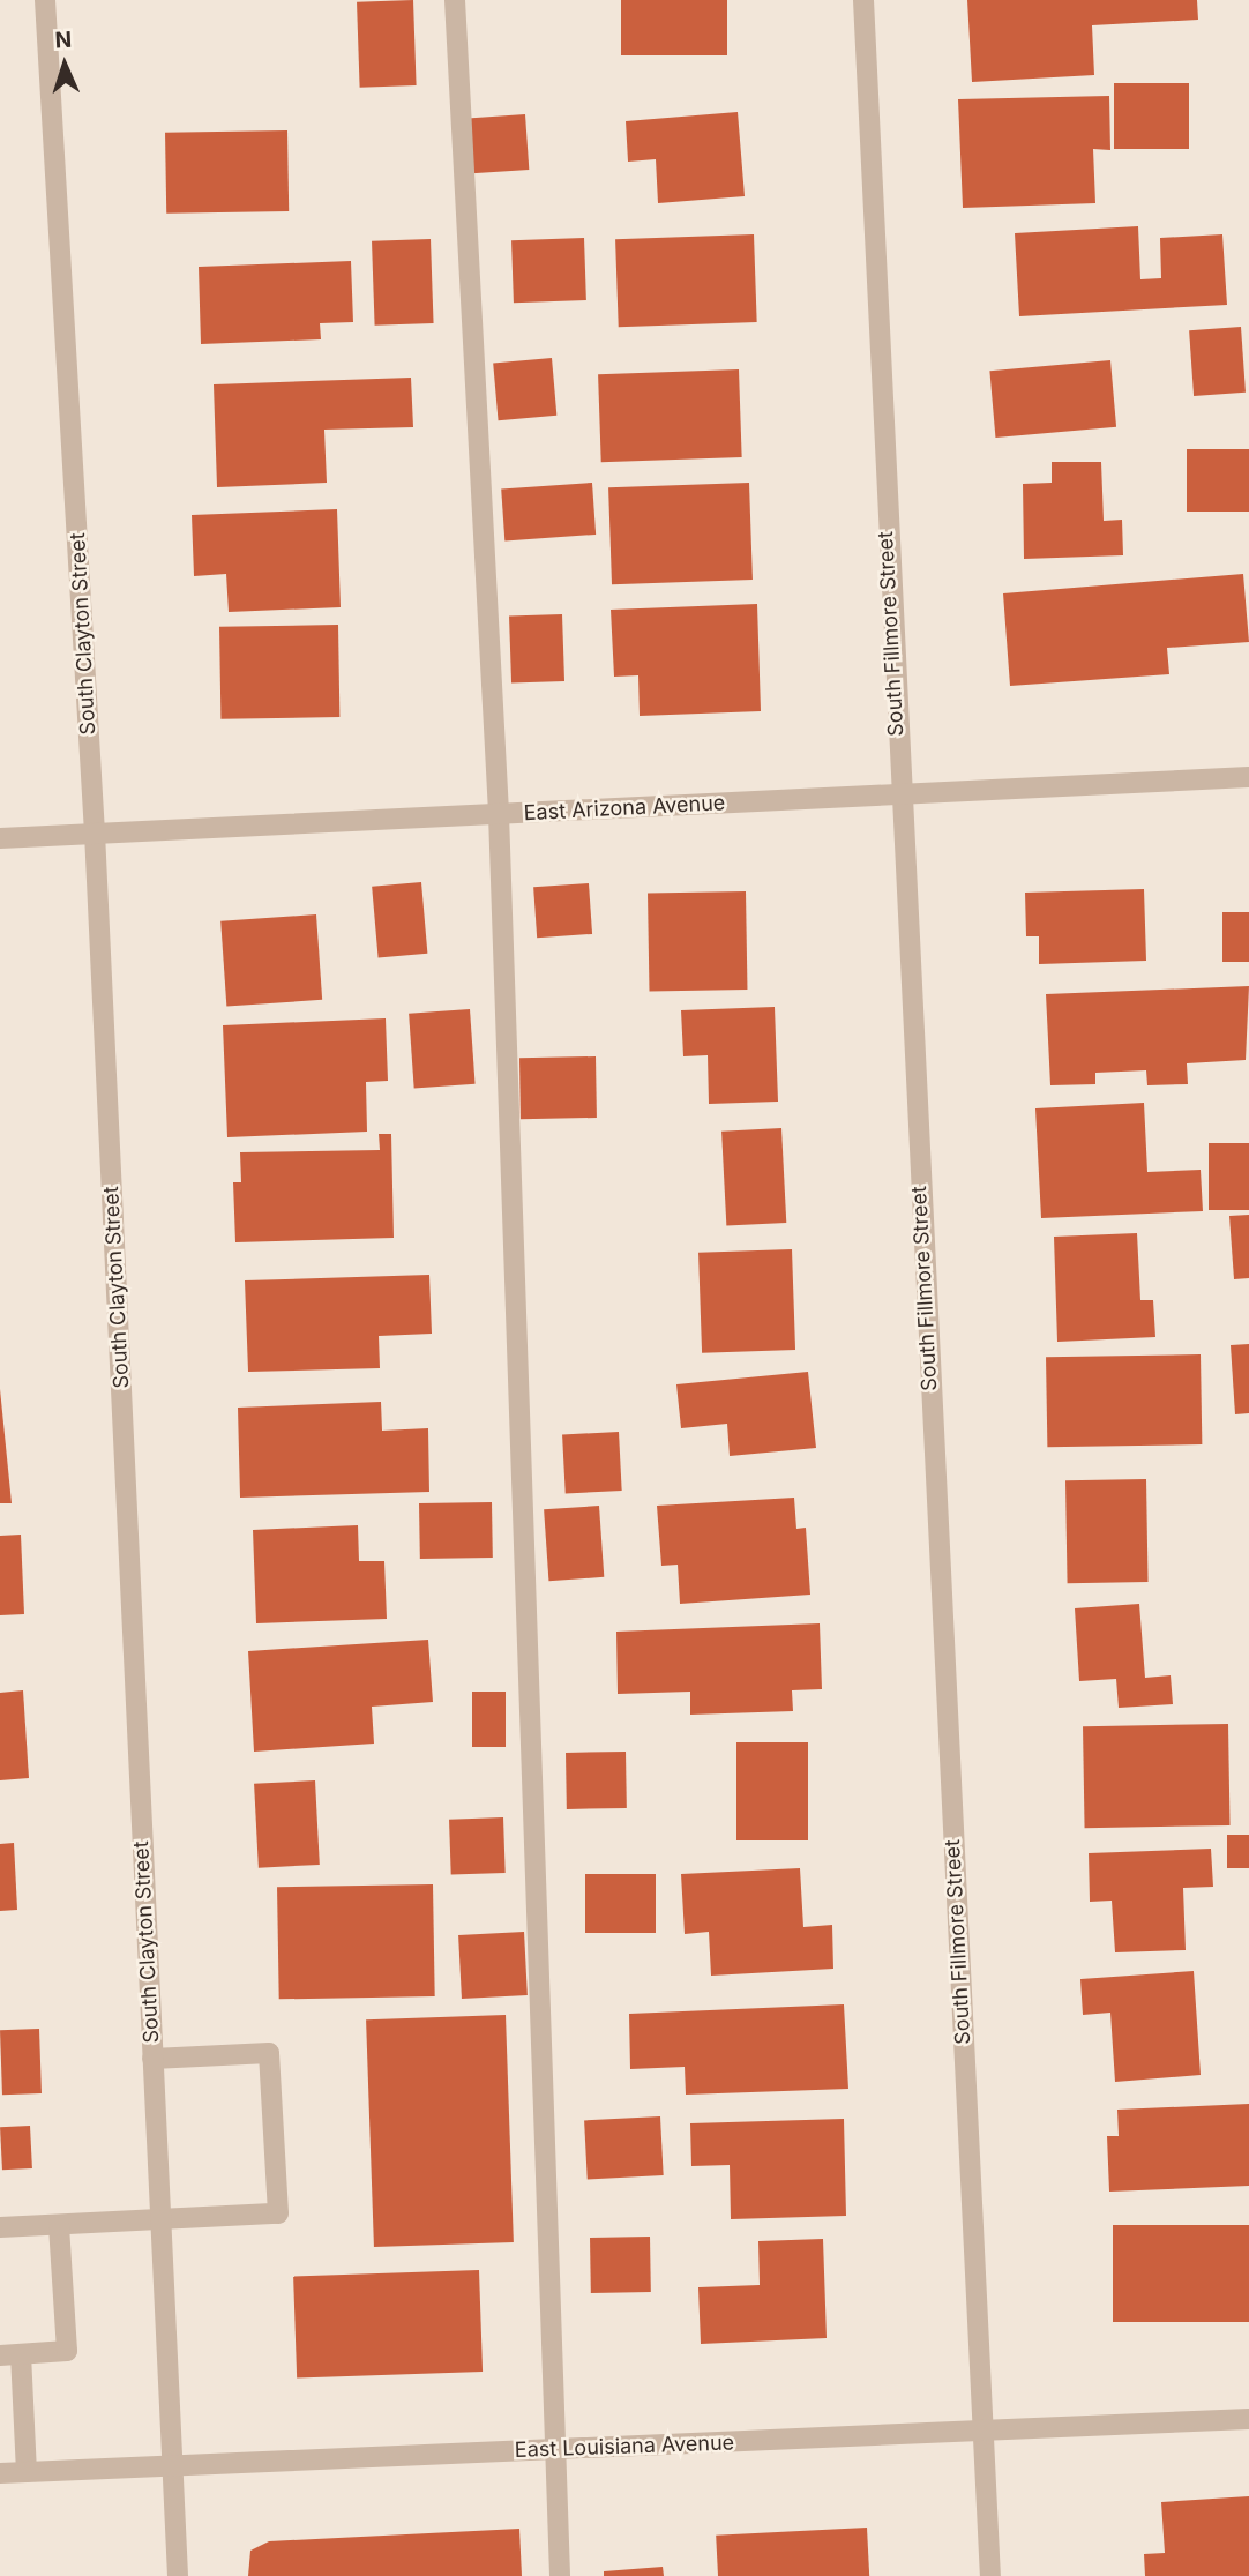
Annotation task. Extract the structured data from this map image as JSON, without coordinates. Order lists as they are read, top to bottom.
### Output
{
  "streets": {
    "street": [
      "South Clayton Street",
      "South Fillmore Street",
      "East Arizona Avenue",
      "East Louisiana Avenue"
    ]
  },
  "crossings": [
    ["South Clayton Street", "East Arizona Avenue"],
    ["South Clayton Street", "East Louisiana Avenue"],
    ["South Fillmore Street", "East Arizona Avenue"],
    ["South Fillmore Street", "East Louisiana Avenue"]
  ],
  "north": "top"
}
